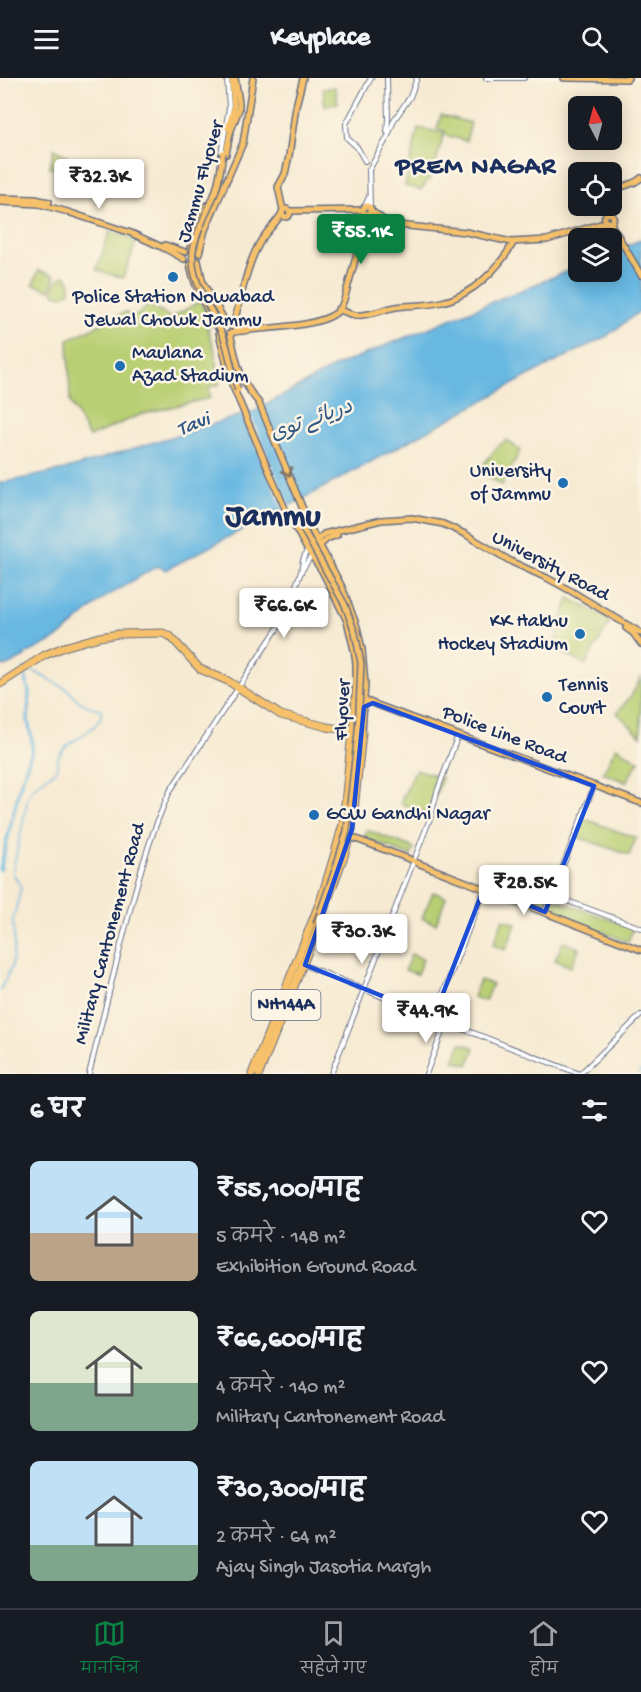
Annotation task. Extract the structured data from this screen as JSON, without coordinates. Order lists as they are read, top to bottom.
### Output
{
  "streets": {
    "highway": ["NH144A"],
    "main road": [
      "Jammu Flyover",
      "University Road",
      "Flyover",
      "Police Line Road"
    ],
    "street": ["Military Cantonement Road"]
  },
  "crossings": [
    ["Jammu Flyover", "Flyover"],
    ["Flyover", "NH144A"]
  ],
  "districts": ["PREM NAGAR", "Jammu"],
  "water": ["دریائے توی", "Tavi"],
  "places": [
    "Police Station Nowabad Jewal Chowk Jammu",
    "Maulana Azad Stadium",
    "University of Jammu",
    "KK Hakhu Hockey Stadium",
    "Tennis Court",
    "GCW Gandhi Nagar"
  ],
  "north": "top",
  "page": {
    "header": "Keyplace",
    "price": [
      "₹32.3K",
      "₹55.1K",
      "₹66.6K",
      "₹28.5K",
      "₹30.3K",
      "₹44.9K"
    ],
    "heading": "6 घर",
    "list": [
      {
        "name": "₹55,100/माह",
        "note": "5 कमरे · 148 m² · Exhibition Ground Road"
      },
      {
        "name": "₹66,600/माह",
        "note": "4 कमरे · 140 m² · Military Cantonement Road"
      },
      {
        "name": "₹30,300/माह",
        "note": "2 कमरे · 64 m² · Ajay Singh Jasotia Margh"
      }
    ],
    "tabs": ["मानचित्र", "सहेजे गए", "होम"]
  }
}
